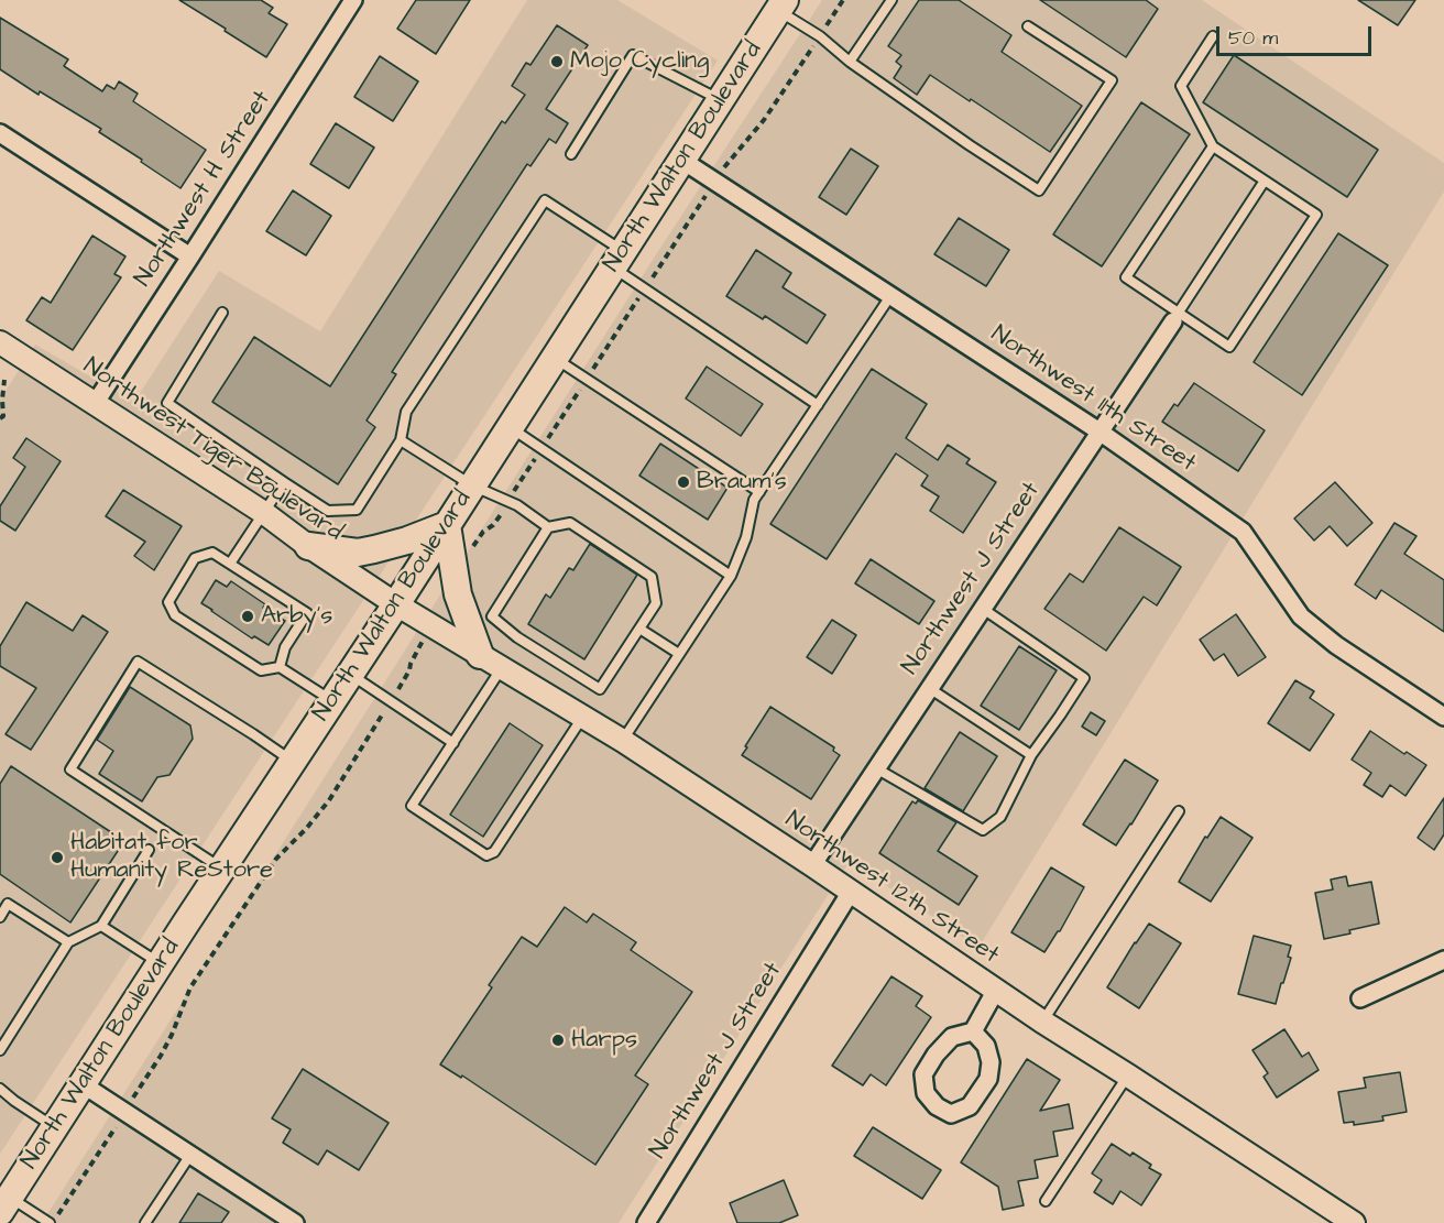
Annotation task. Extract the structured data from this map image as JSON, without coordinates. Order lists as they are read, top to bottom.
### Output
{
  "streets": {
    "main road": ["North Walton Boulevard"],
    "street": [
      "Northwest H Street",
      "Northwest 11th Street",
      "Northwest Tiger Boulevard",
      "Northwest J Street",
      "Northwest 12th Street"
    ]
  },
  "crossings": [
    ["North Walton Boulevard", "Northwest 11th Street"],
    ["North Walton Boulevard", "Northwest Tiger Boulevard"],
    ["North Walton Boulevard", "Northwest 12th Street"],
    ["Northwest H Street", "Northwest Tiger Boulevard"],
    ["Northwest 11th Street", "Northwest J Street"],
    ["Northwest Tiger Boulevard", "Northwest 12th Street"],
    ["Northwest J Street", "Northwest 12th Street"]
  ],
  "places": [
    "Mojo Cycling",
    "Braum's",
    "Arby's",
    "Habitat for Humanity ReStore",
    "Harps"
  ],
  "scale_bar": "50 m"
}
